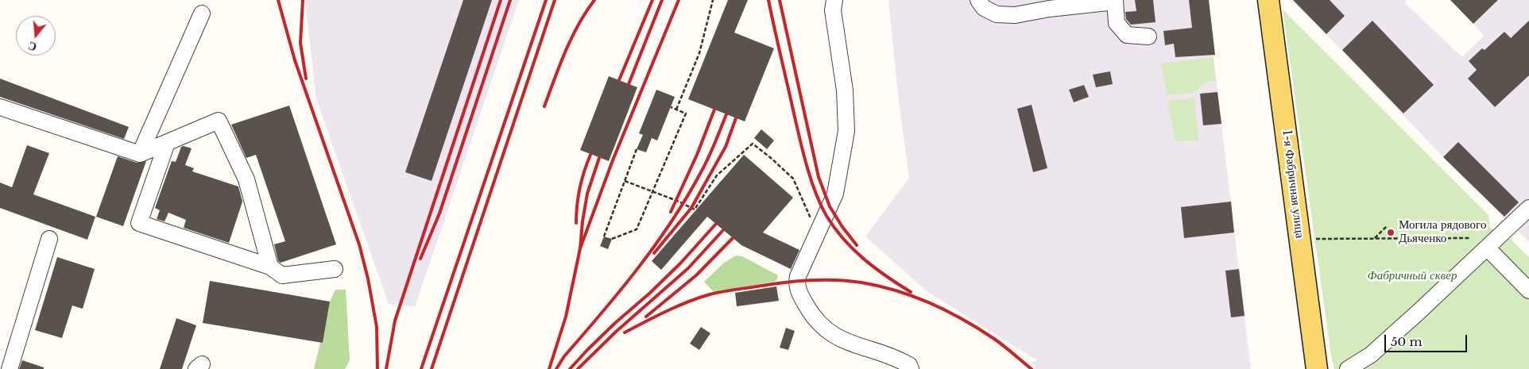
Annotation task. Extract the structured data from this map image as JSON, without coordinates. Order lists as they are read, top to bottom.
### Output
{
  "streets": {
    "main road": ["1-я Фабричная улица"]
  },
  "parks": ["Фабричный сквер"],
  "places": ["Могила рядового Дьяченко"],
  "scale_bar": "50 m",
  "north": "bottom"
}
